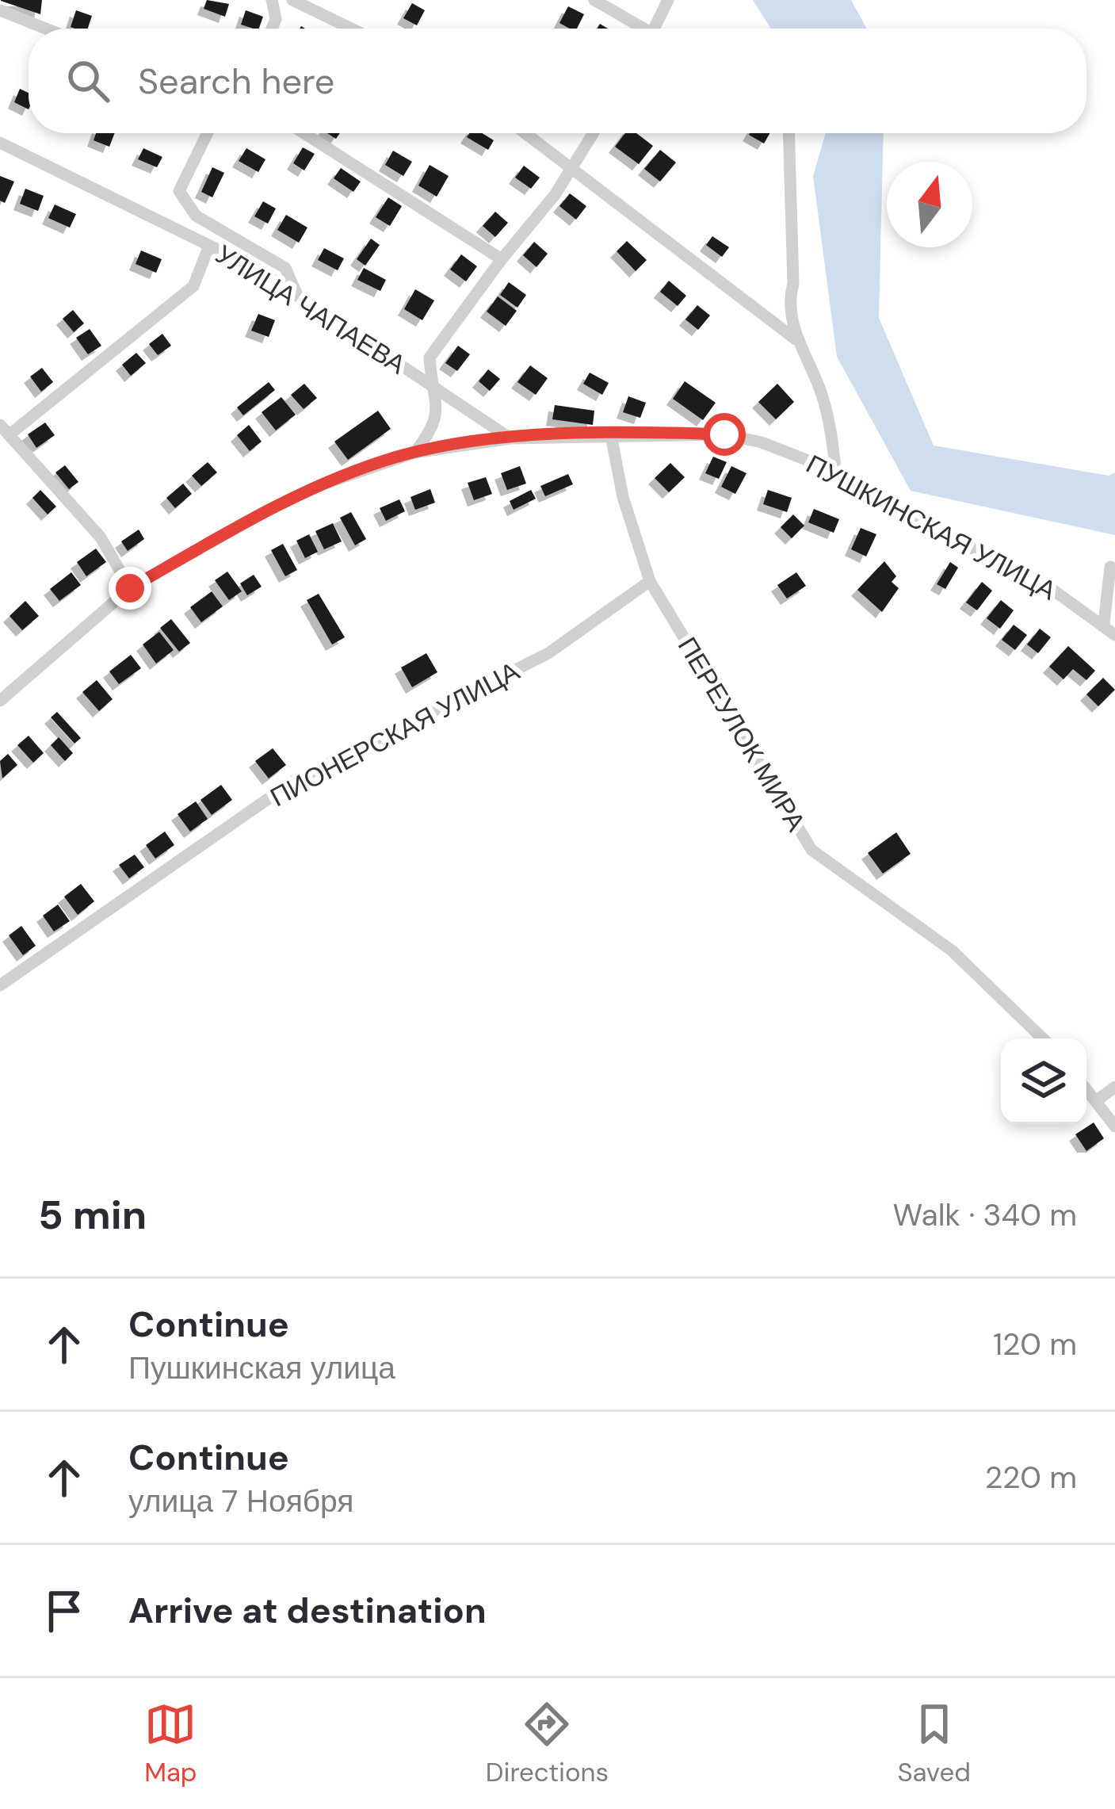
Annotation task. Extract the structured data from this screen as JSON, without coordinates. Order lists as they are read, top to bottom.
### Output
{
  "streets": {
    "street": [
      "УЛИЦА ЧАПАЕВА",
      "ПУШКИНСКАЯ УЛИЦА",
      "ПИОНЕРСКАЯ УЛИЦА",
      "ПЕРЕУЛОК МИРА"
    ]
  },
  "crossings": [
    ["УЛИЦА ЧАПАЕВА", "ПУШКИНСКАЯ УЛИЦА"],
    ["ПУШКИНСКАЯ УЛИЦА", "ПЕРЕУЛОК МИРА"],
    ["ПИОНЕРСКАЯ УЛИЦА", "ПЕРЕУЛОК МИРА"]
  ],
  "north": "top",
  "page": {
    "search": "Search here",
    "heading": ["5 min", "Walk · 340 m"],
    "list": [
      ["Continue", "Пушкинская улица", "120 m"],
      ["Continue", "улица 7 Ноября", "220 m"],
      "Arrive at destination"
    ],
    "nav": ["Map", "Directions", "Saved"]
  }
}
